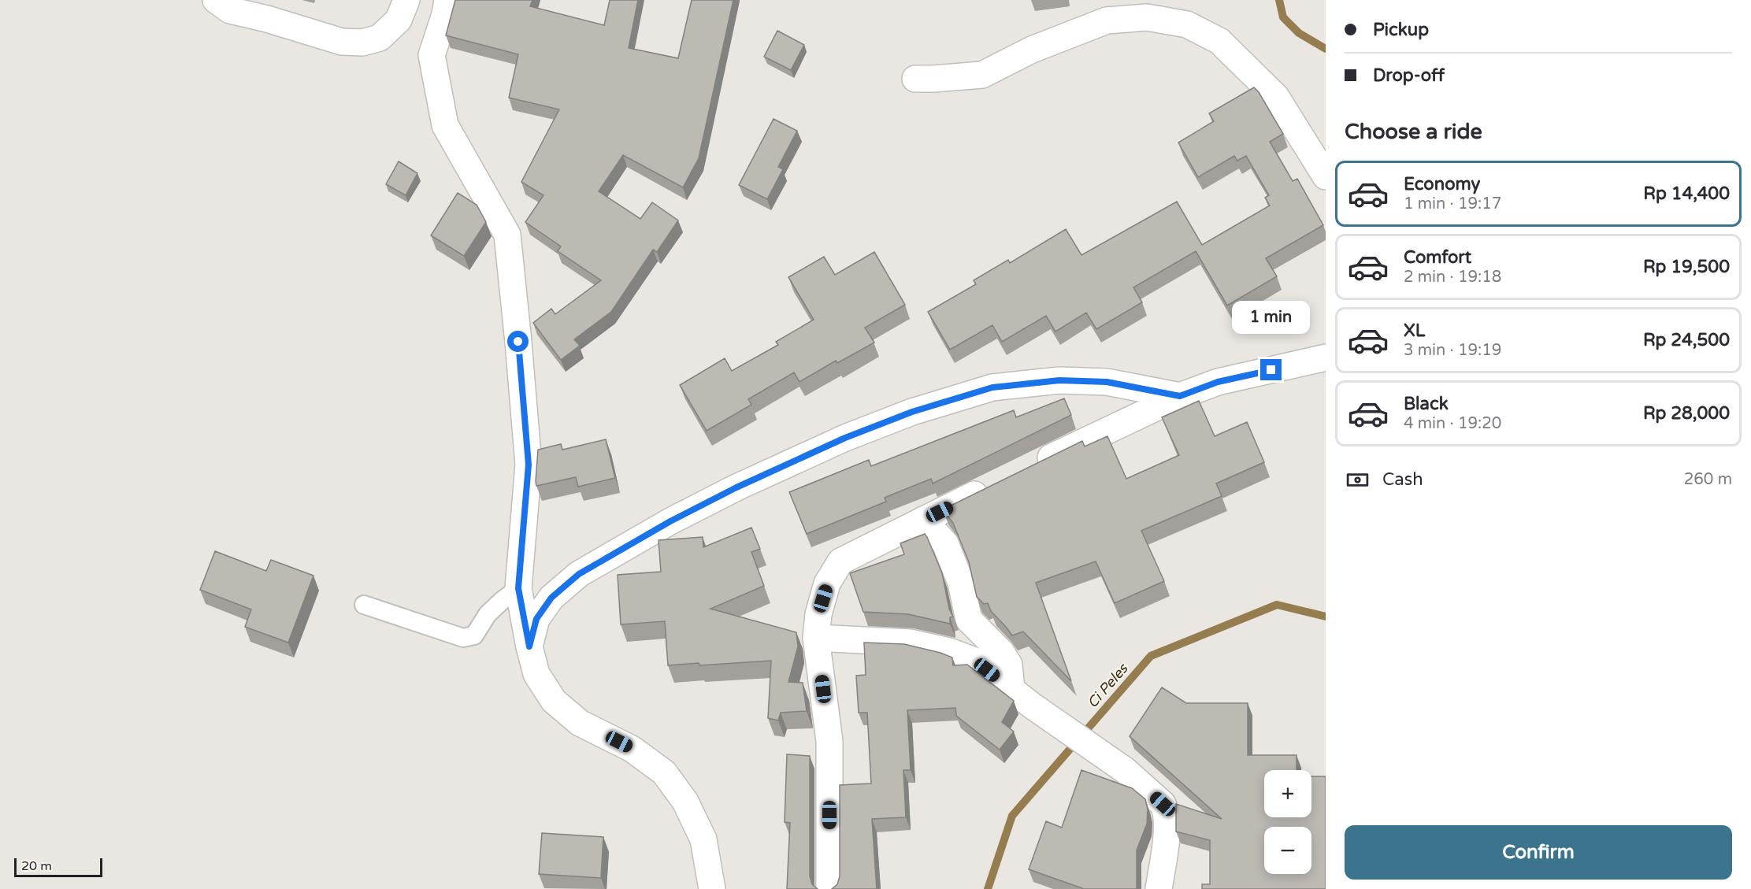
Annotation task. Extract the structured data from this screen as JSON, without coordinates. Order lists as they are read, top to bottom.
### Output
{
  "water": ["Ci Peles"],
  "scale_bar": "20 m",
  "page": {
    "banner": ["Pickup", "Drop-off"],
    "heading": "Choose a ride",
    "list": [
      {
        "name": "Economy",
        "note": "1 min · 19:17",
        "value": "Rp 14,400"
      },
      {
        "name": "Comfort",
        "note": "2 min · 19:18",
        "value": "Rp 19,500"
      },
      {
        "name": "XL",
        "note": "3 min · 19:19",
        "value": "Rp 24,500"
      },
      {
        "name": "Black",
        "note": "4 min · 19:20",
        "value": "Rp 28,000"
      }
    ],
    "bubble": "1 min",
    "pay": ["Cash", "260 m"],
    "map_buttons": ["+", "−"],
    "buttons": "Confirm",
    "scale": "20 m"
  }
}
